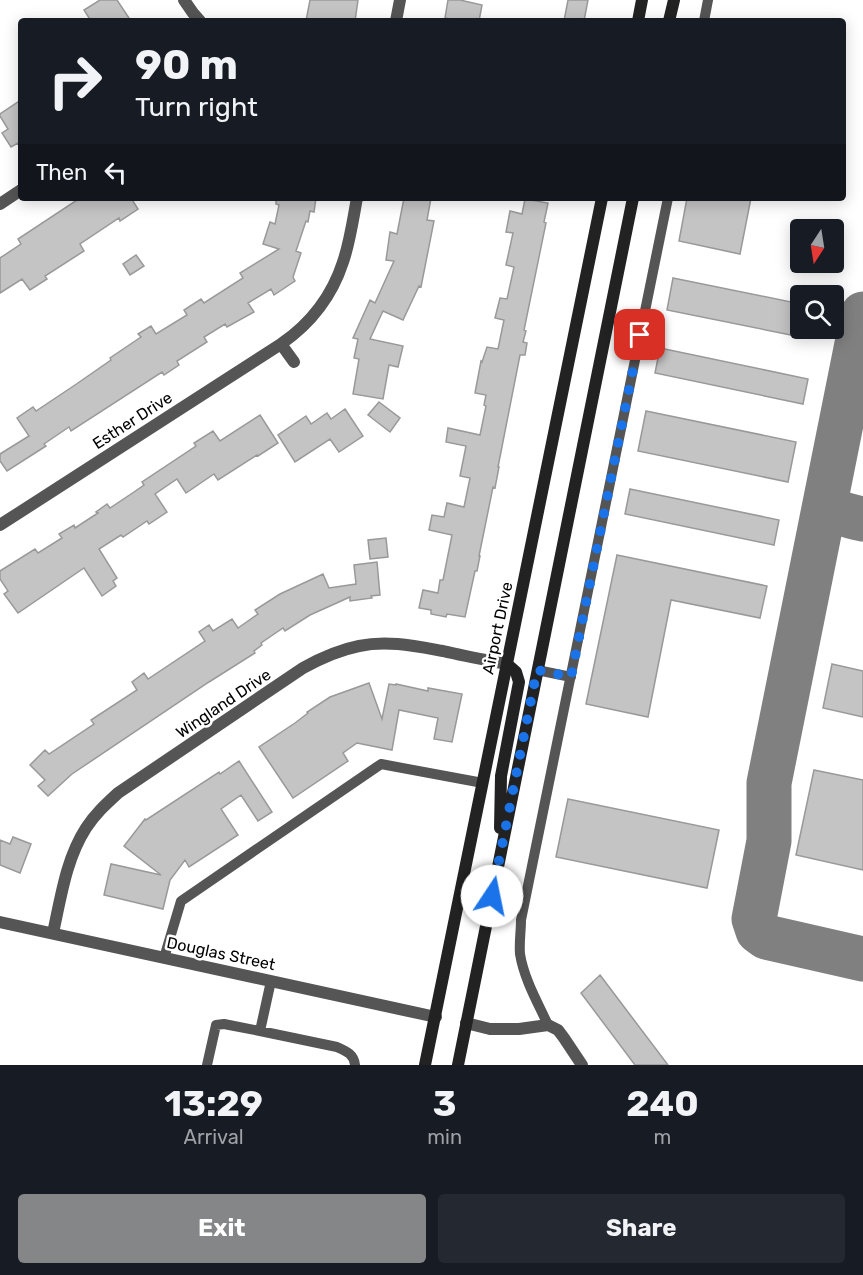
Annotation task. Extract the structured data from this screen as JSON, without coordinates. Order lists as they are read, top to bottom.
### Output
{
  "streets": {
    "main road": ["Airport Drive"],
    "street": ["Esther Drive", "Wingland Drive", "Douglas Street"]
  },
  "crossings": [
    ["Airport Drive", "Wingland Drive"],
    ["Airport Drive", "Douglas Street"],
    ["Wingland Drive", "Douglas Street"]
  ],
  "north": "bottom",
  "page": {
    "turn": ["90 m", "Turn right"],
    "then": "Then",
    "eta": [
      "13:29",
      "Arrival",
      "3",
      "min",
      "240",
      "m"
    ],
    "buttons": ["Exit", "Share"]
  }
}
